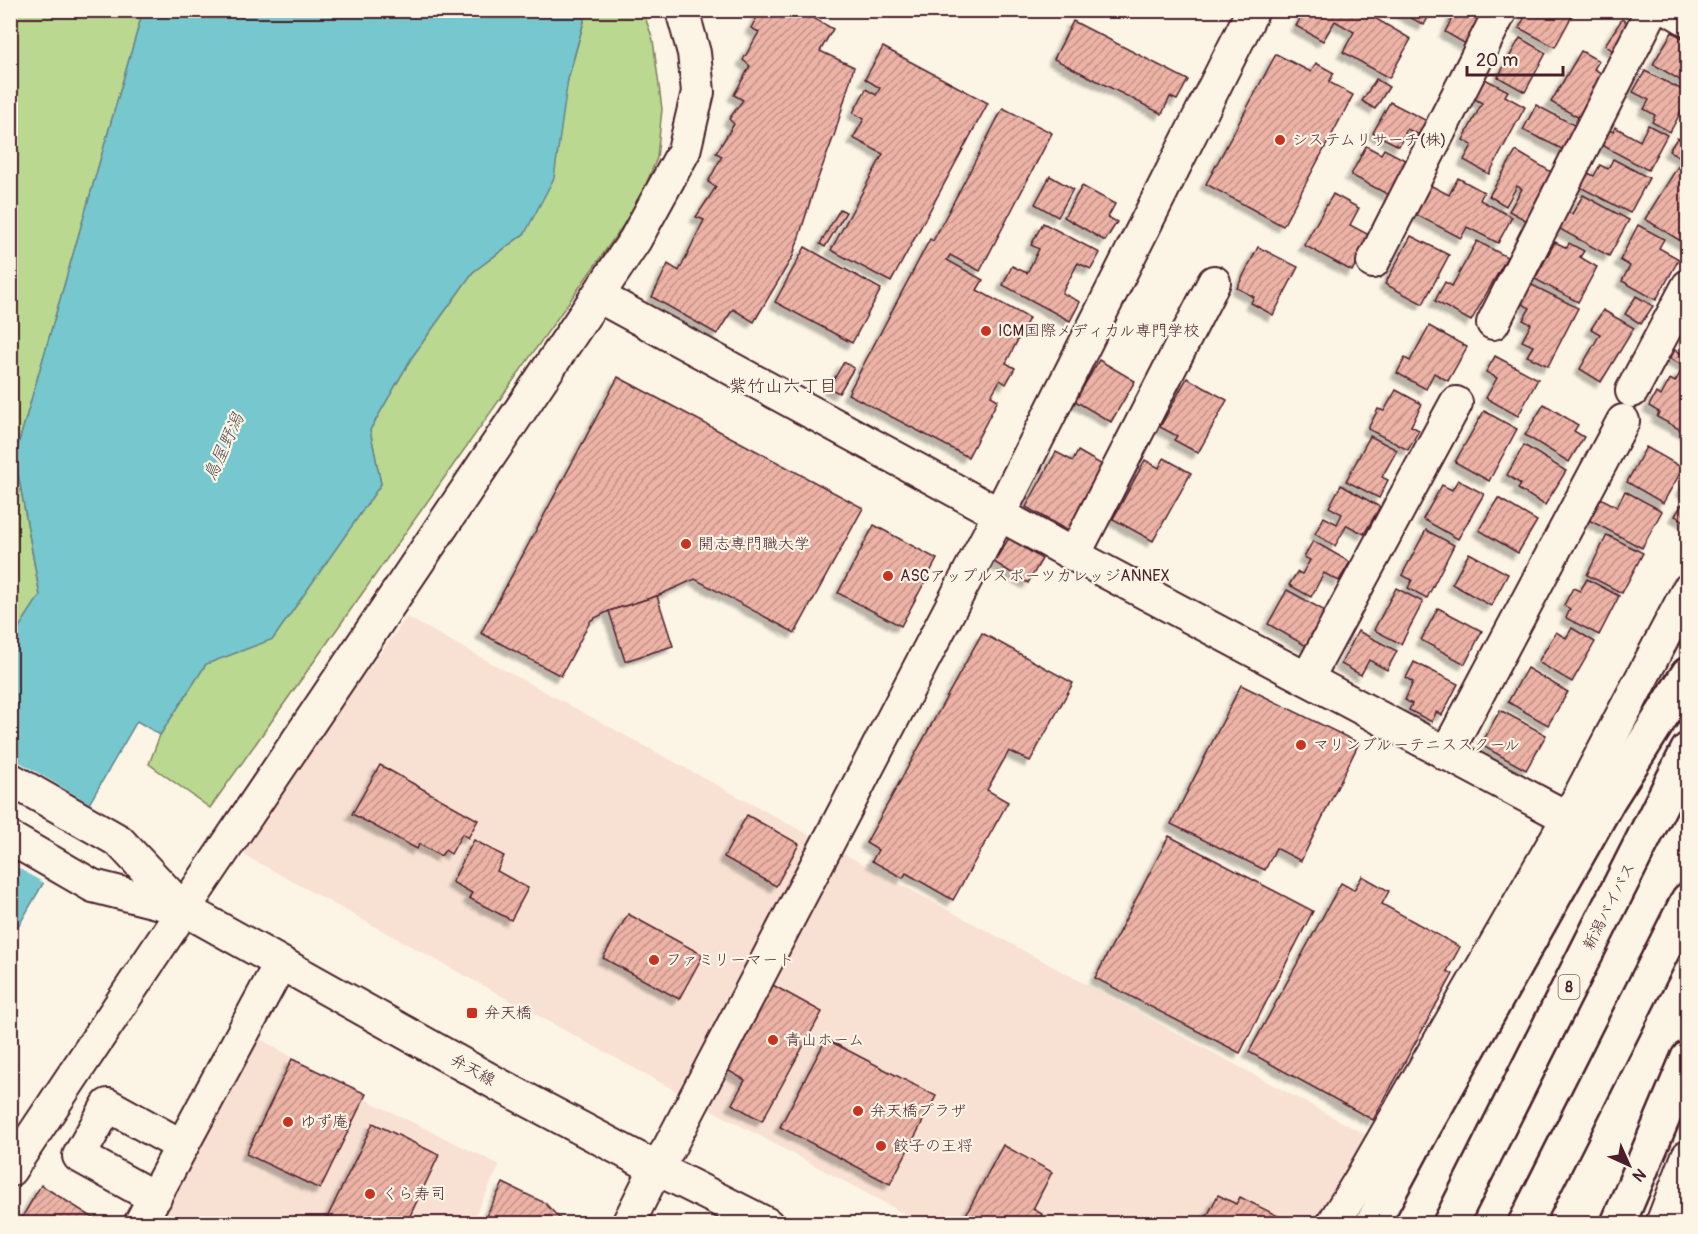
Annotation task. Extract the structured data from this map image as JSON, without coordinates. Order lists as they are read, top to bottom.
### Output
{
  "streets": {
    "highway": ["新潟バイパス", "8"],
    "street": ["弁天線"]
  },
  "districts": ["紫竹山六丁目"],
  "water": ["鳥屋野潟"],
  "places": {
    "other": [
      "システムリサーチ(株)",
      "ICM国際メディカル専門学校",
      "開志専門職大学",
      "ASCアップルスポーツカレッジANNEX",
      "マリンブルーテニススクール",
      "ファミリーマート",
      "青山ホーム",
      "弁天橋プラザ",
      "ゆず庵",
      "餃子の王将",
      "くら寿司"
    ],
    "transit": ["弁天橋"]
  },
  "scale_bar": "20 m",
  "north": "bottom right"
}
